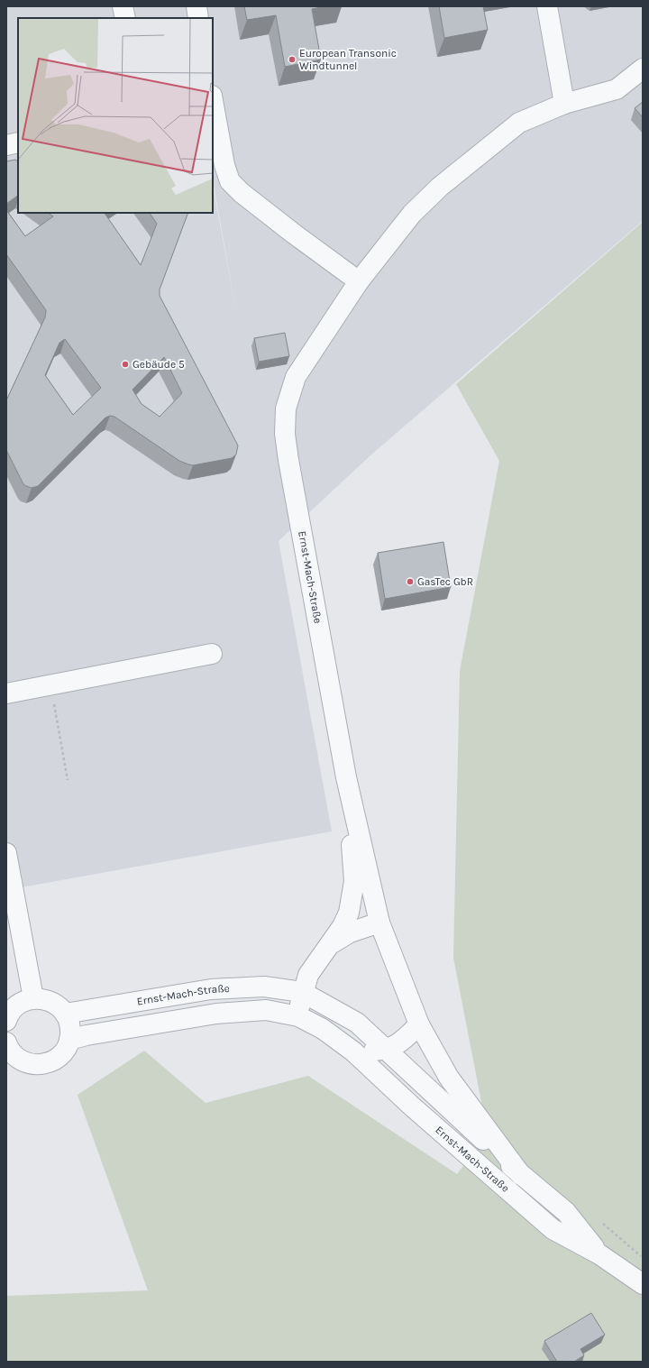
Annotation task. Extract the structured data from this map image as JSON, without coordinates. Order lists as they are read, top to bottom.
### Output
{
  "streets": {
    "street": ["Ernst-Mach-Straße"]
  },
  "places": ["European Transonic Windtunnel", "Gebäude 5", "GasTec GbR"]
}
